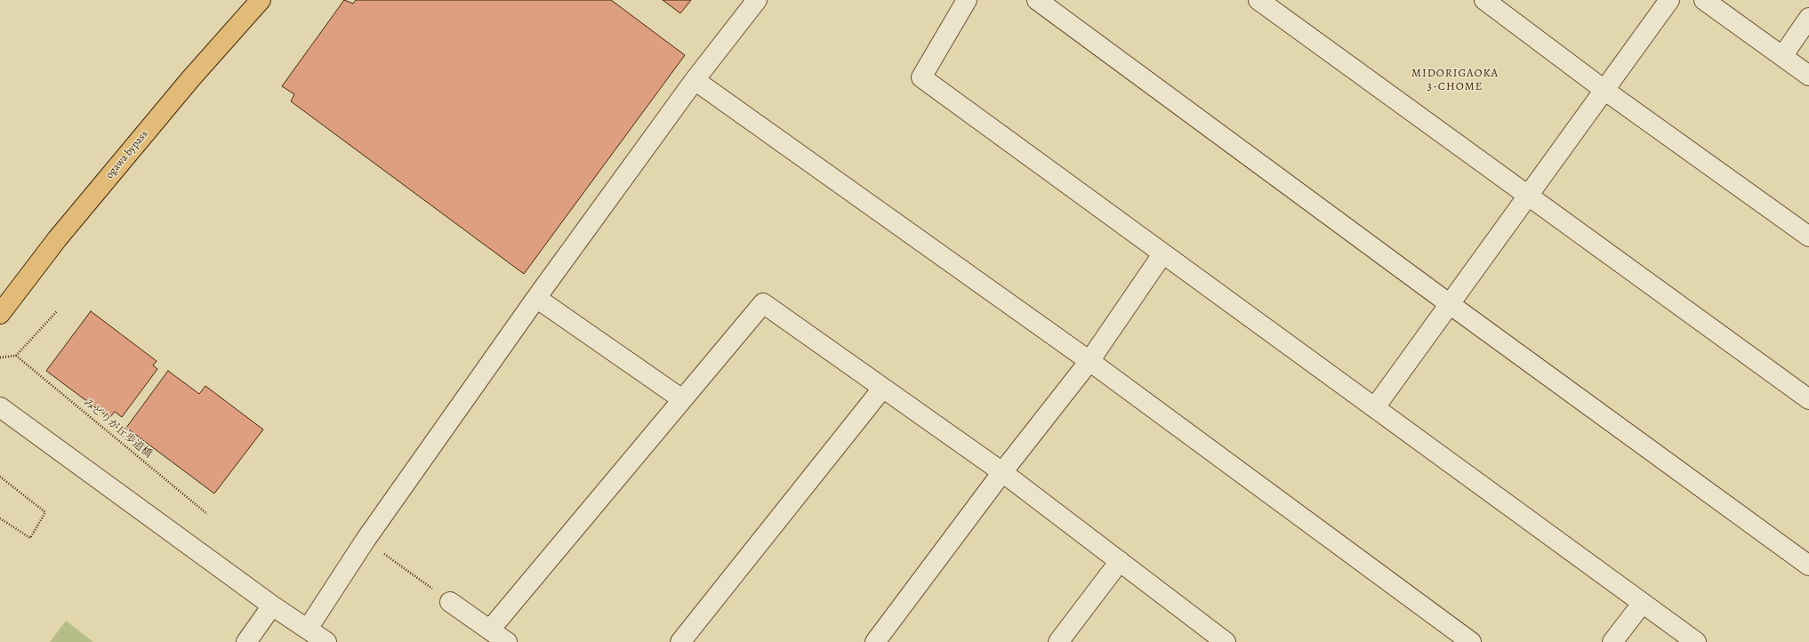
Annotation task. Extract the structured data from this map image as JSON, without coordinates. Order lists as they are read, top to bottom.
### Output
{
  "streets": {
    "highway": ["ogawa bypass"],
    "path": ["みどりが丘歩道橋"]
  },
  "districts": ["MIDORIGAOKA 3-CHOME"]
}
